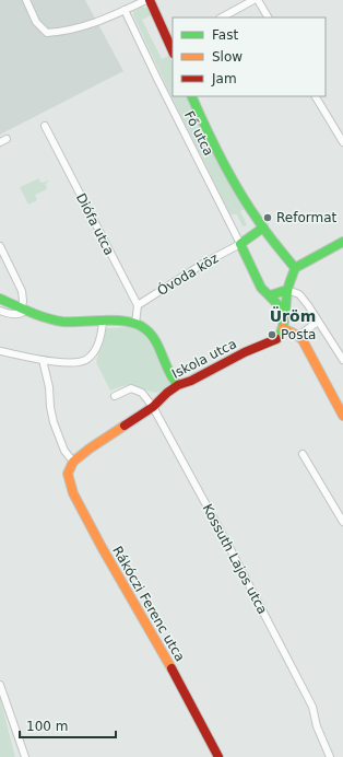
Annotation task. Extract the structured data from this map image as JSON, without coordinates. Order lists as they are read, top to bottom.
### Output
{
  "streets": {
    "street": [
      "Fő utca",
      "Diófa utca",
      "Óvoda köz",
      "Iskola utca",
      "Kossuth Lajos utca",
      "Rákóczi Ferenc utca"
    ]
  },
  "crossings": [
    ["Fő utca", "Óvoda köz"],
    ["Diófa utca", "Óvoda köz"],
    ["Iskola utca", "Kossuth Lajos utca"],
    ["Iskola utca", "Rákóczi Ferenc utca"]
  ],
  "districts": ["Üröm"],
  "places": ["Reformat", "Posta"],
  "legend": ["Fast", "Slow", "Jam"],
  "scale_bar": "100 m"
}
